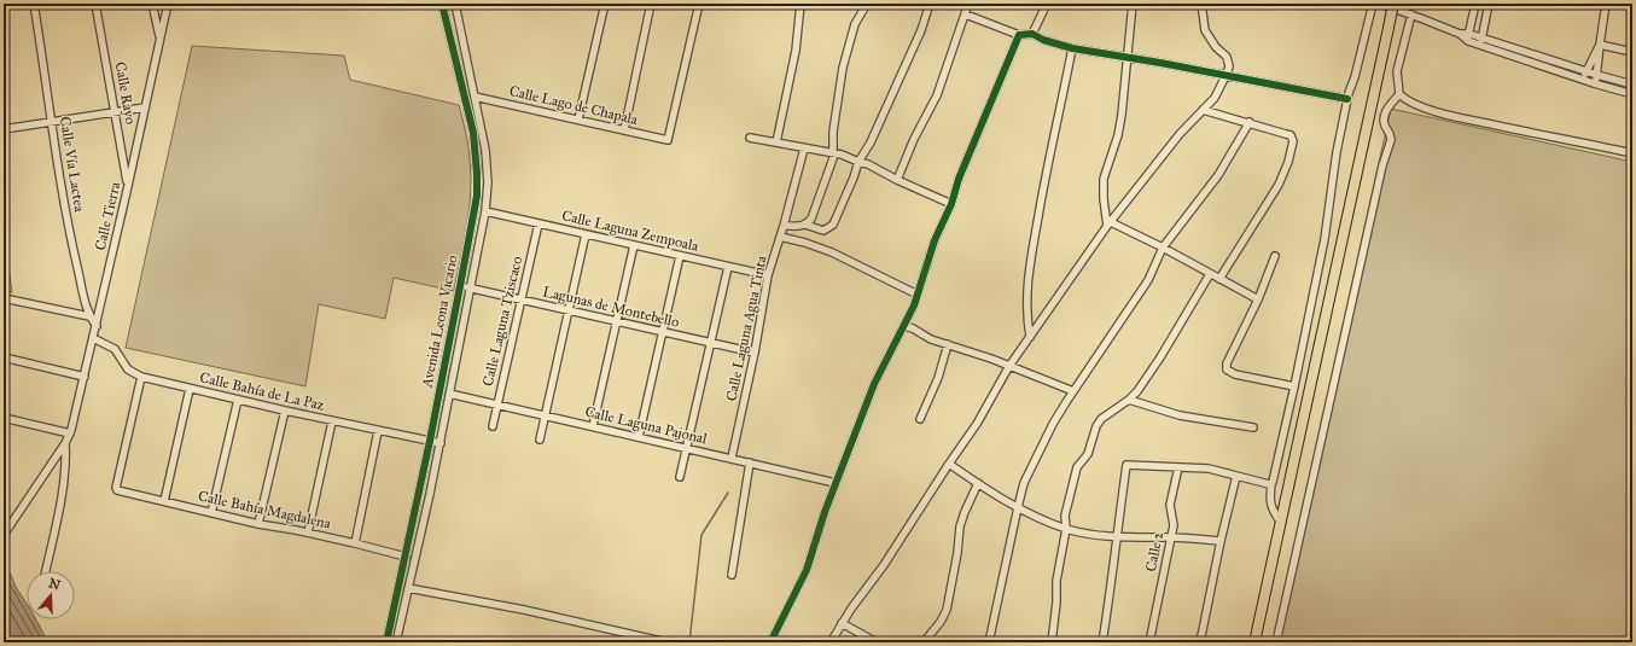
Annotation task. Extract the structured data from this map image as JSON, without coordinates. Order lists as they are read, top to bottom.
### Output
{
  "streets": {
    "street": [
      "Calle Rayo",
      "Calle Lago de Chapala",
      "Calle Vía Lactea",
      "Calle Tierra",
      "Calle Laguna Zempoala",
      "Lagunas de Montebello",
      "Avenida Leona Vicario",
      "Calle Laguna Tziscaco",
      "Calle Laguna Agua Tinta",
      "Calle Bahía de La Paz",
      "Calle Laguna Pajonal",
      "Calle Bahía Magdalena",
      "Calle 2"
    ]
  },
  "crossings": [
    ["Calle Rayo", "Calle Tierra"],
    ["Calle Lago de Chapala", "Avenida Leona Vicario"],
    ["Calle Vía Lactea", "Calle Tierra"],
    ["Calle Tierra", "Calle Bahía de La Paz"],
    ["Calle Laguna Zempoala", "Avenida Leona Vicario"],
    ["Calle Laguna Zempoala", "Calle Laguna Tziscaco"],
    ["Calle Laguna Zempoala", "Calle Laguna Agua Tinta"],
    ["Lagunas de Montebello", "Avenida Leona Vicario"],
    ["Lagunas de Montebello", "Calle Laguna Tziscaco"],
    ["Lagunas de Montebello", "Calle Laguna Agua Tinta"],
    ["Avenida Leona Vicario", "Calle Bahía de La Paz"],
    ["Avenida Leona Vicario", "Calle Laguna Pajonal"],
    ["Avenida Leona Vicario", "Calle Bahía Magdalena"],
    ["Calle Laguna Tziscaco", "Calle Laguna Pajonal"],
    ["Calle Laguna Agua Tinta", "Calle Laguna Pajonal"],
    ["Calle Bahía de La Paz", "Calle Bahía Magdalena"]
  ],
  "north": "top"
}
